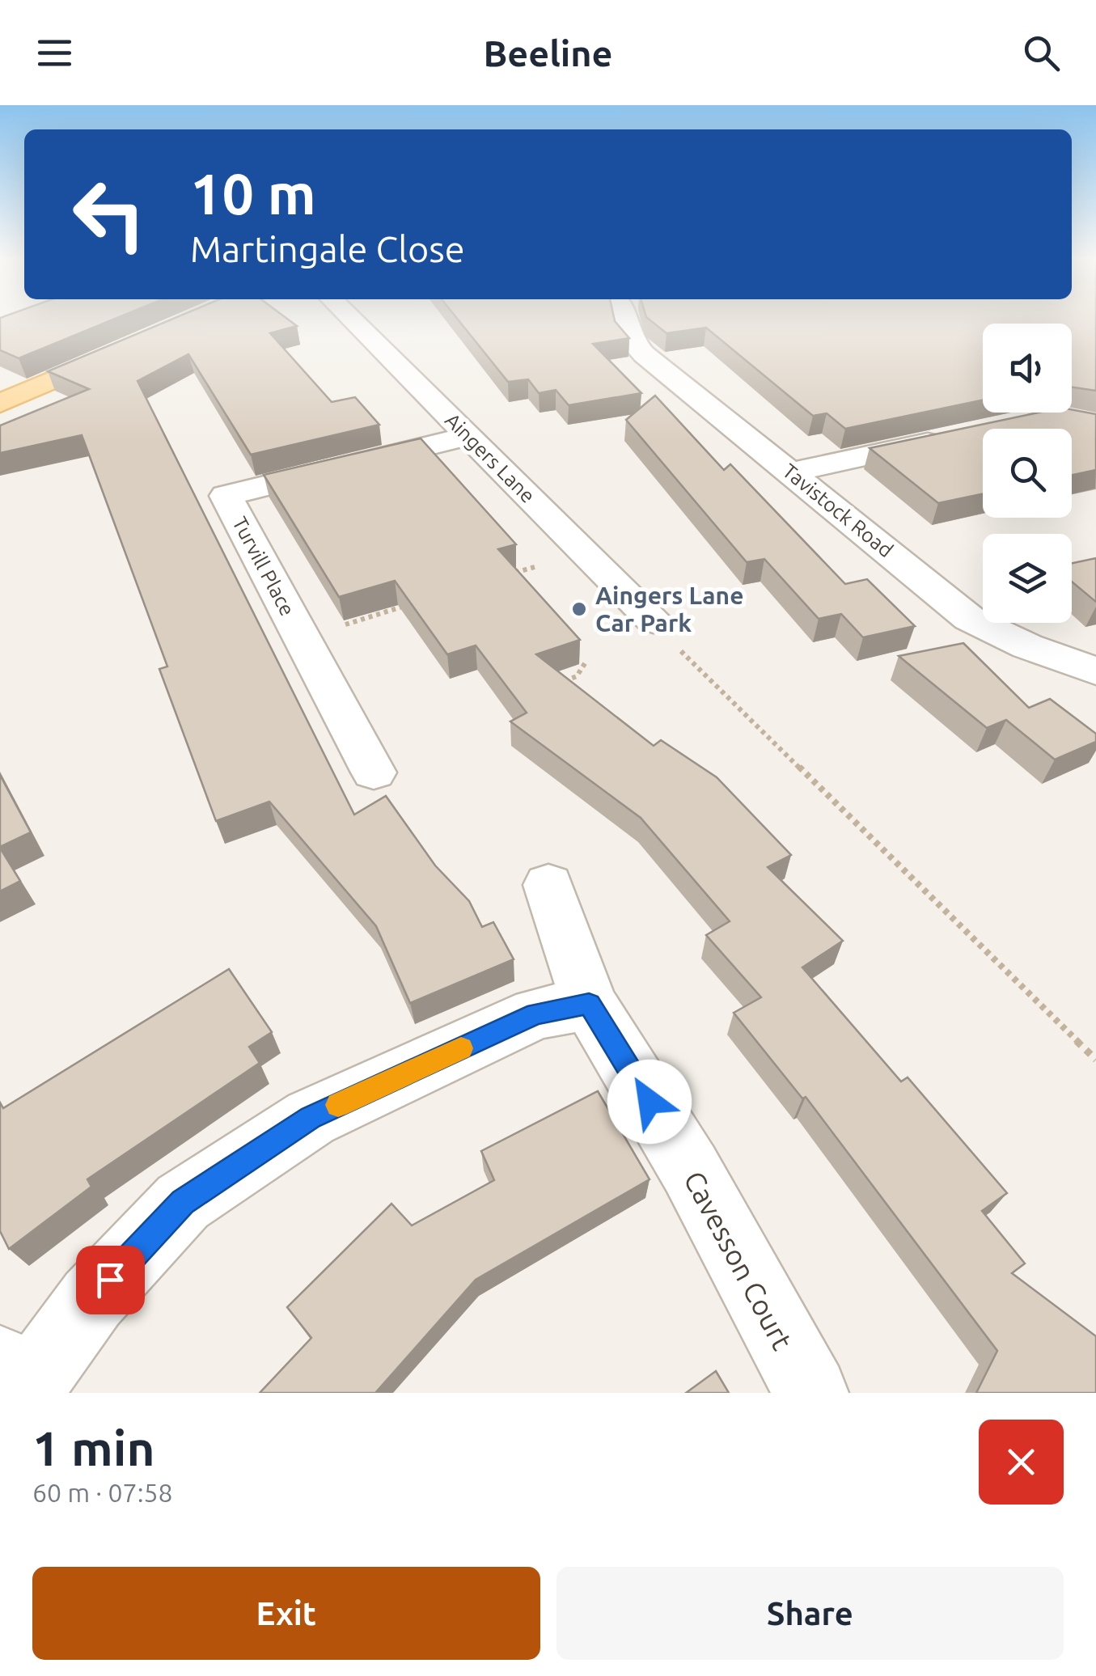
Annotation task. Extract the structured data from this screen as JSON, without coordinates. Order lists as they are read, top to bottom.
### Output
{
  "streets": {
    "street": [
      "Aingers Lane",
      "Tavistock Road",
      "Turvill Place",
      "Cavesson Court"
    ]
  },
  "crossings": [
    ["Aingers Lane", "Turvill Place"]
  ],
  "places": ["Aingers Lane Car Park"],
  "page": {
    "header": "Beeline",
    "turn": ["10 m", "Martingale Close"],
    "heading": ["1 min", "60 m · 07:58"],
    "buttons": ["Exit", "Share"]
  }
}
